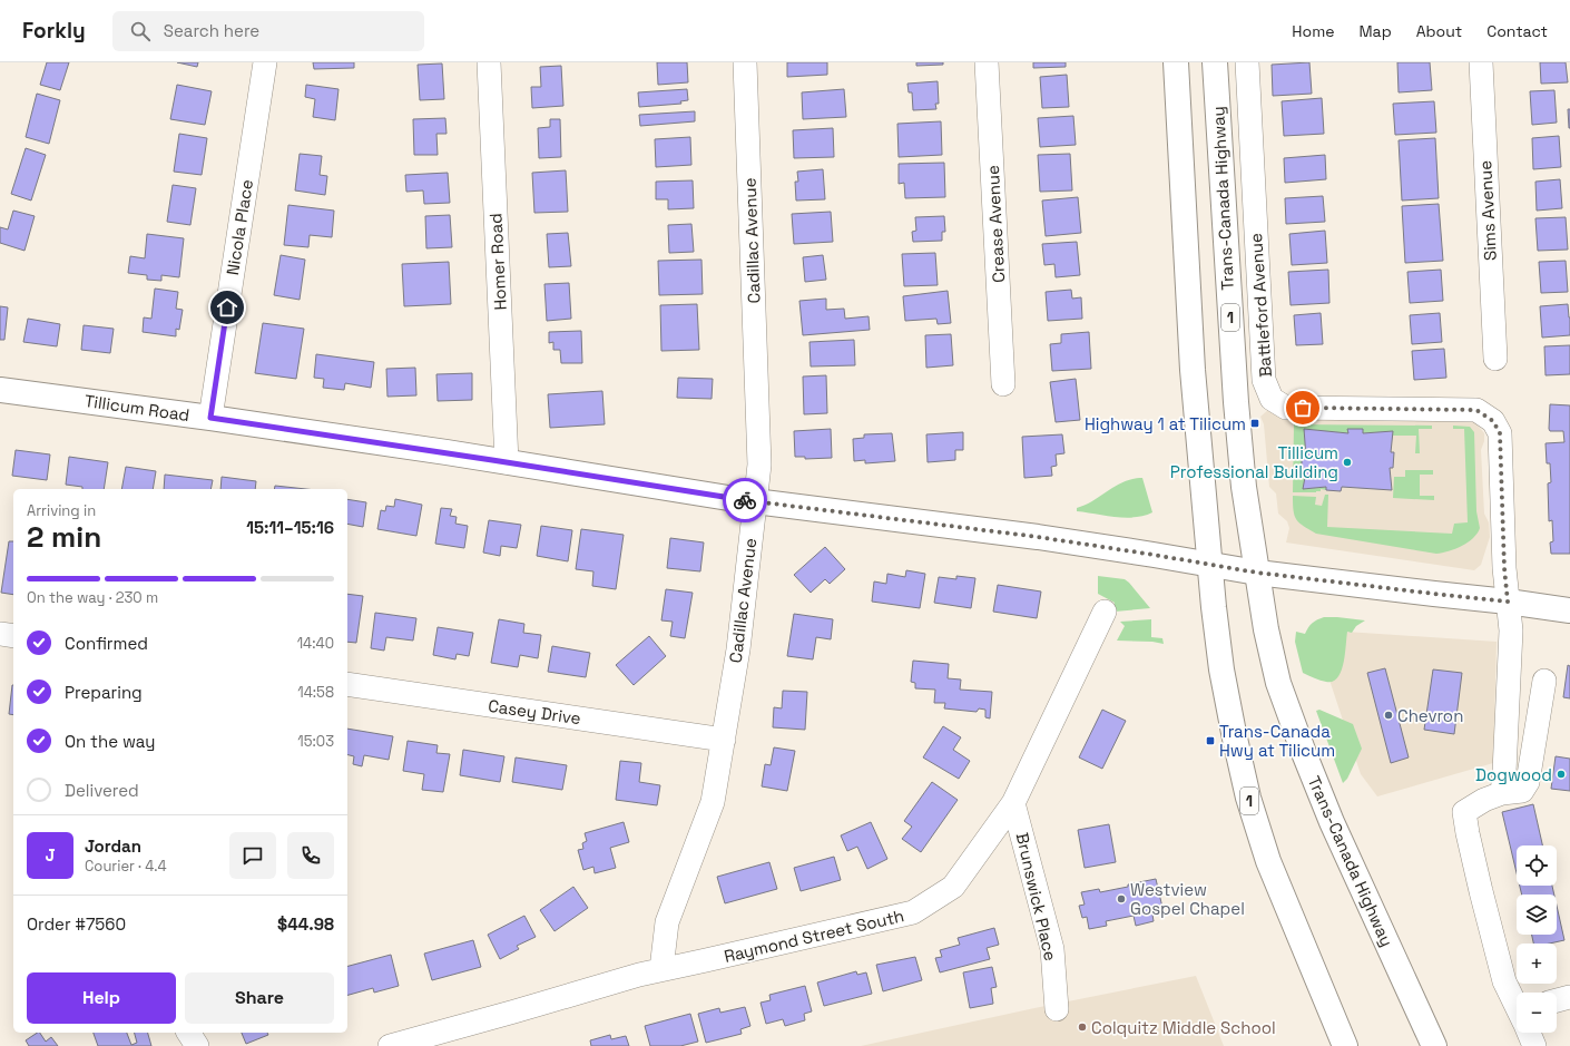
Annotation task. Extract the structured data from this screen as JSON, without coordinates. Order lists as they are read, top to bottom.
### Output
{
  "streets": {
    "main road": ["Trans-Canada Highway", "1", "Tillicum Road"],
    "street": [
      "Sims Avenue",
      "Crease Avenue",
      "Nicola Place",
      "Cadillac Avenue",
      "Homer Road",
      "Battleford Avenue",
      "Casey Drive",
      "Brunswick Place",
      "Raymond Street South"
    ]
  },
  "crossings": [
    ["Trans-Canada Highway", "Tillicum Road"],
    ["Nicola Place", "Tillicum Road"],
    ["Cadillac Avenue", "Tillicum Road"],
    ["Cadillac Avenue", "Casey Drive"],
    ["Cadillac Avenue", "Raymond Street South"],
    ["Homer Road", "Tillicum Road"],
    ["Battleford Avenue", "Tillicum Road"],
    ["1", "Tillicum Road"],
    ["Brunswick Place", "Raymond Street South"]
  ],
  "places": {
    "transit": ["Highway 1 at Tilicum", "Trans-Canada Hwy at Tilicum"],
    "other": [
      "Tillicum Professional Building",
      "Chevron",
      "Dogwood",
      "Westview Gospel Chapel",
      "Colquitz Middle School"
    ]
  },
  "page": {
    "header": "Forkly",
    "search": "Search here",
    "nav": [
      "Home",
      "Map",
      "About",
      "Contact"
    ],
    "heading": ["2 min", "Arriving in", "15:11–15:16"],
    "panel": [
      "Jordan",
      "Courier · 4.4",
      "Order #7560",
      "$44.98"
    ],
    "bar": "On the way · 230 m",
    "list": [
      ["Confirmed", "14:40"],
      ["Preparing", "14:58"],
      ["On the way", "15:03"],
      "Delivered"
    ],
    "round": "J",
    "map_buttons": ["+", "−"],
    "buttons": ["Help", "Share"]
  }
}
